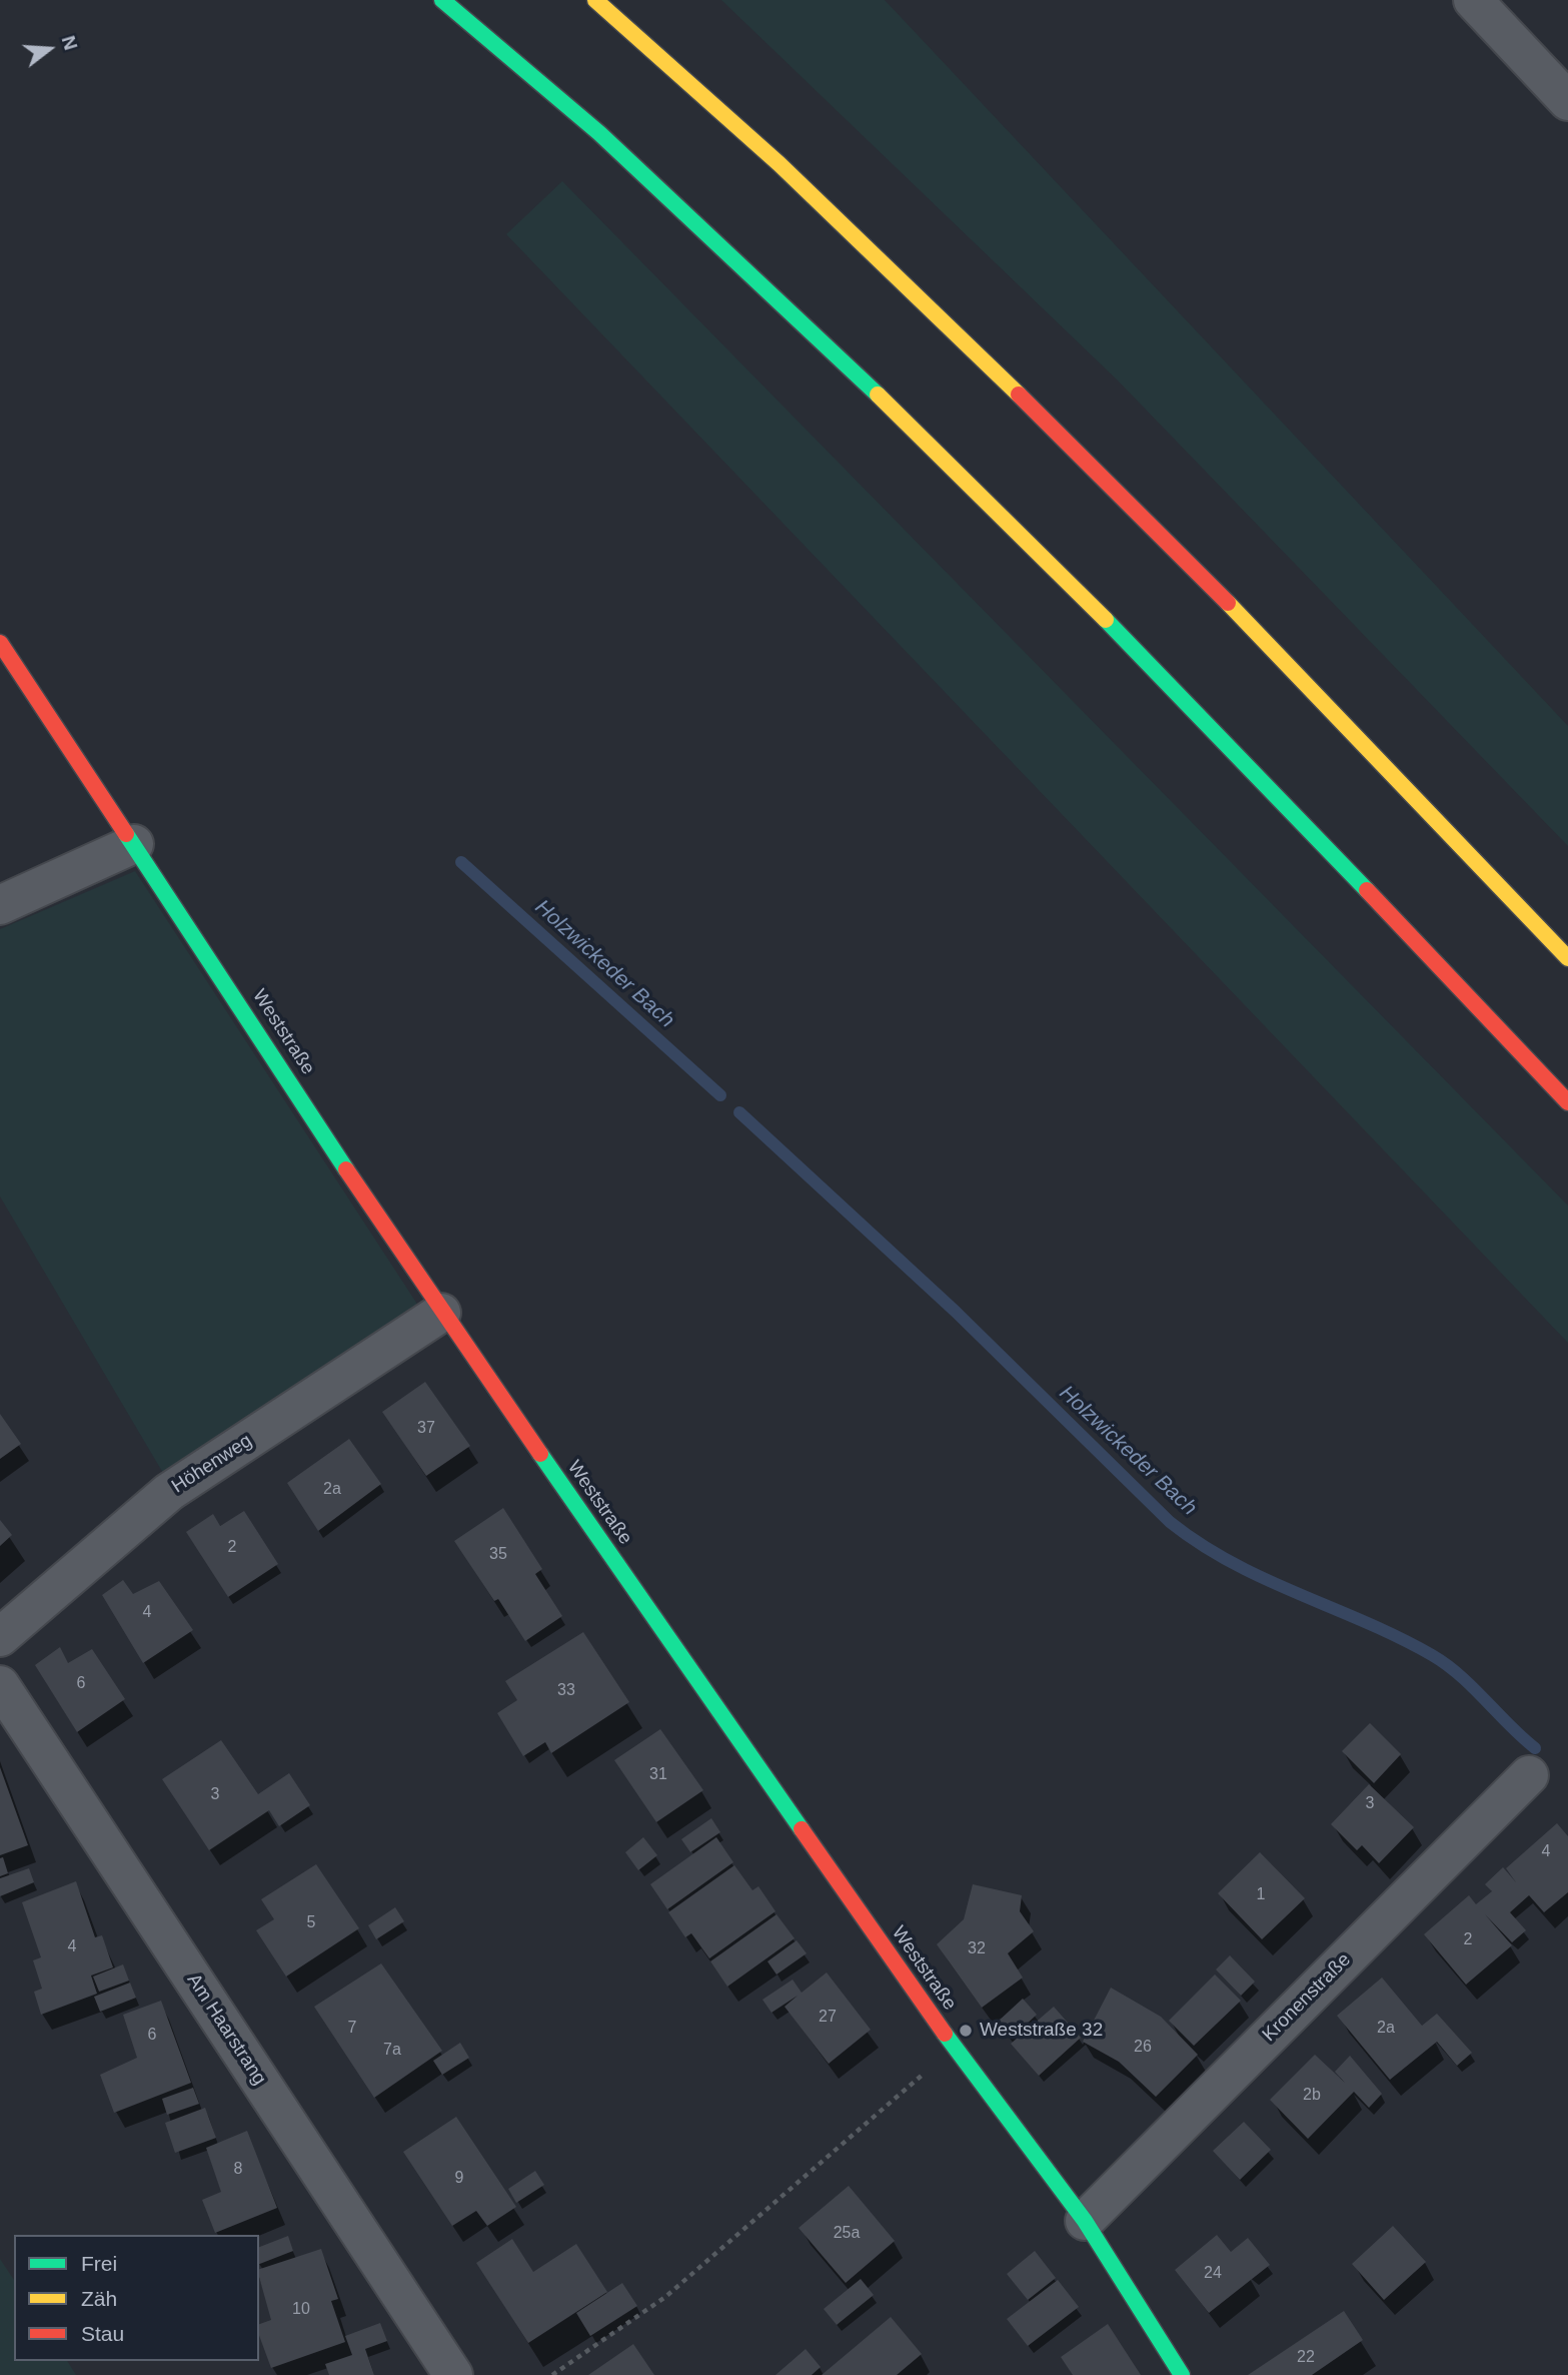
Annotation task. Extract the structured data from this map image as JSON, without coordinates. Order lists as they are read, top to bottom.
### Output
{
  "streets": {
    "main road": ["Weststraße"],
    "street": ["Höhenweg", "Kronenstraße", "Am Haarstrang"]
  },
  "crossings": [
    ["Weststraße", "Höhenweg"],
    ["Weststraße", "Kronenstraße"]
  ],
  "water": ["Holzwickeder Bach"],
  "places": ["Weststraße 32"],
  "house_numbers": [
    "37",
    "2a",
    "2",
    "35",
    "4",
    "6",
    "33",
    "31",
    "3",
    "3",
    "4",
    "1",
    "5",
    "2",
    "4",
    "32",
    "27",
    "7",
    "2a",
    "6",
    "26",
    "7a",
    "2b",
    "8",
    "9",
    "25a",
    "24",
    "10",
    "22"
  ],
  "legend": ["Frei", "Zäh", "Stau"],
  "north": "right"
}
